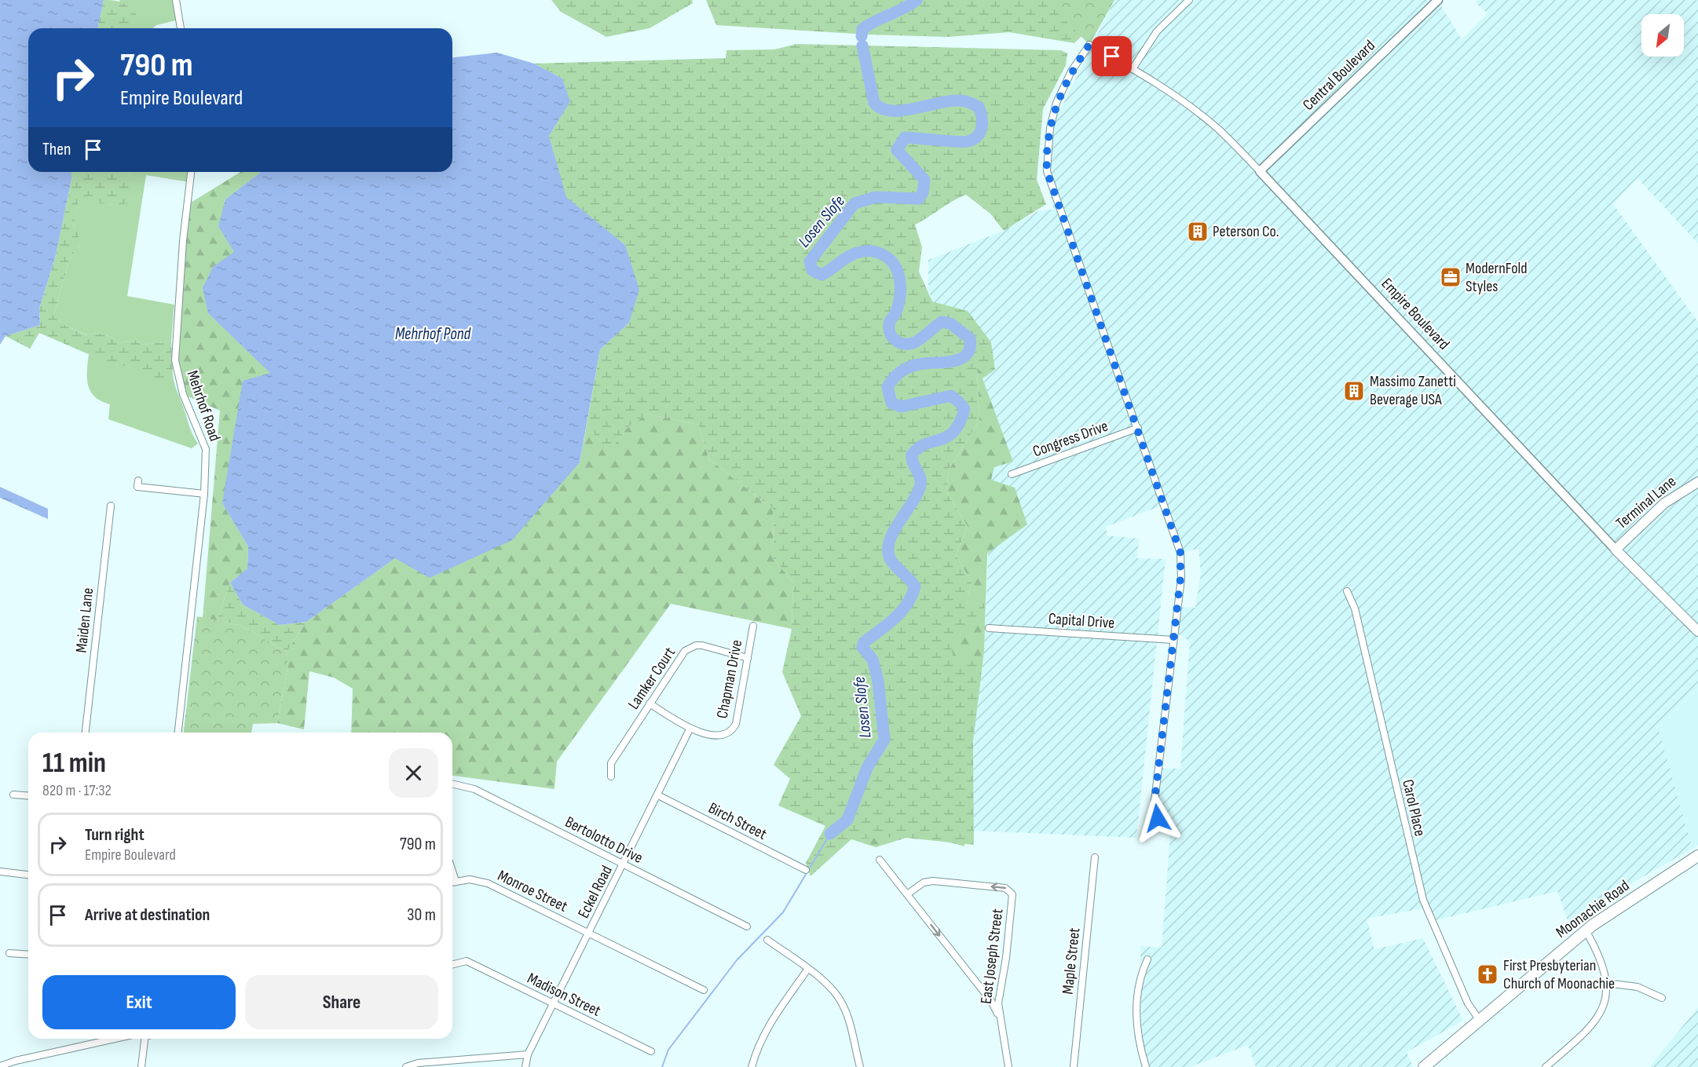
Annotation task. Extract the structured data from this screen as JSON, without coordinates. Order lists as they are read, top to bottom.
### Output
{
  "streets": {
    "main road": ["Empire Boulevard", "Terminal Lane", "Moonachie Road"],
    "street": [
      "Central Boulevard",
      "Mehrhof Road",
      "Congress Drive",
      "Maiden Lane",
      "Capital Drive",
      "Lamker Court",
      "Chapman Drive",
      "Carol Place",
      "Birch Street",
      "Bertolotto Drive",
      "Monroe Street",
      "Eckel Road",
      "East Joseph Street",
      "Maple Street",
      "Madison Street"
    ]
  },
  "crossings": [
    ["Central Boulevard", "Empire Boulevard"],
    ["Empire Boulevard", "Congress Drive"],
    ["Empire Boulevard", "Terminal Lane"],
    ["Lamker Court", "Chapman Drive"],
    ["Chapman Drive", "Eckel Road"],
    ["Carol Place", "Moonachie Road"],
    ["Birch Street", "Eckel Road"],
    ["Bertolotto Drive", "Eckel Road"],
    ["Monroe Street", "Eckel Road"],
    ["Eckel Road", "Madison Street"]
  ],
  "water": ["Losen Slofe", "Mehrhof Pond"],
  "places": {
    "building": ["Peterson Co.", "Massimo Zanetti Beverage USA"],
    "office": ["ModernFold Styles"],
    "church": ["First Presbyterian Church of Moonachie"]
  },
  "north": "bottom left",
  "page": {
    "turn": ["790 m", "Empire Boulevard"],
    "then": "Then",
    "heading": ["11 min", "820 m · 17:32"],
    "list": [
      {
        "name": "Turn right",
        "note": "Empire Boulevard",
        "value": "790 m"
      },
      {
        "name": "Arrive at destination",
        "value": "30 m"
      }
    ],
    "buttons": ["Exit", "Share"]
  }
}
